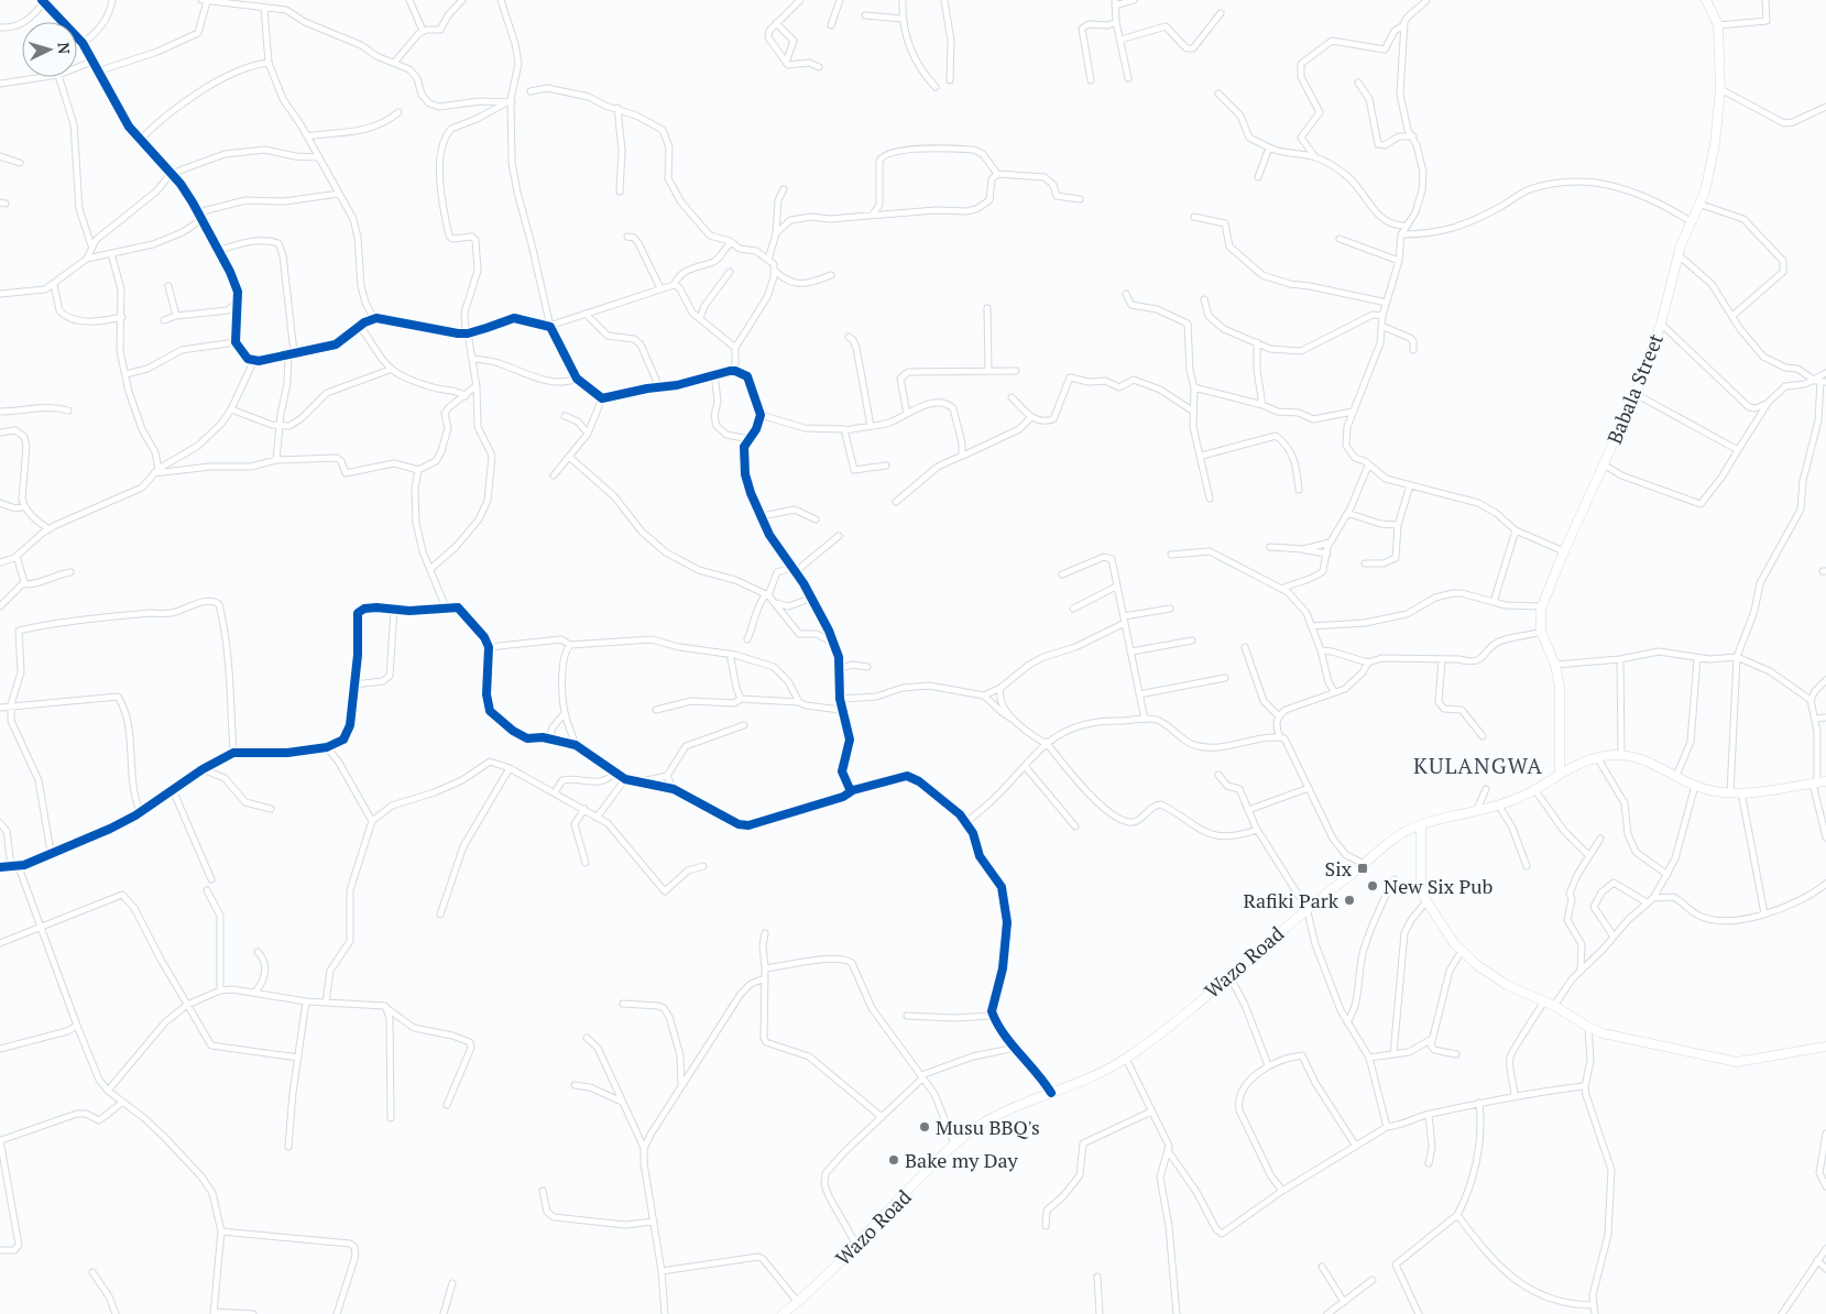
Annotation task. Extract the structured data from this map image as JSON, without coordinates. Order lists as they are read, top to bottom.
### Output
{
  "streets": {
    "street": ["Babala Street", "Wazo Road"]
  },
  "crossings": [
    ["Babala Street", "Wazo Road"]
  ],
  "districts": ["KULANGWA"],
  "places": {
    "transit": ["Six"],
    "other": [
      "New Six Pub",
      "Rafiki Park",
      "Musu BBQ's",
      "Bake my Day"
    ]
  },
  "north": "right"
}
